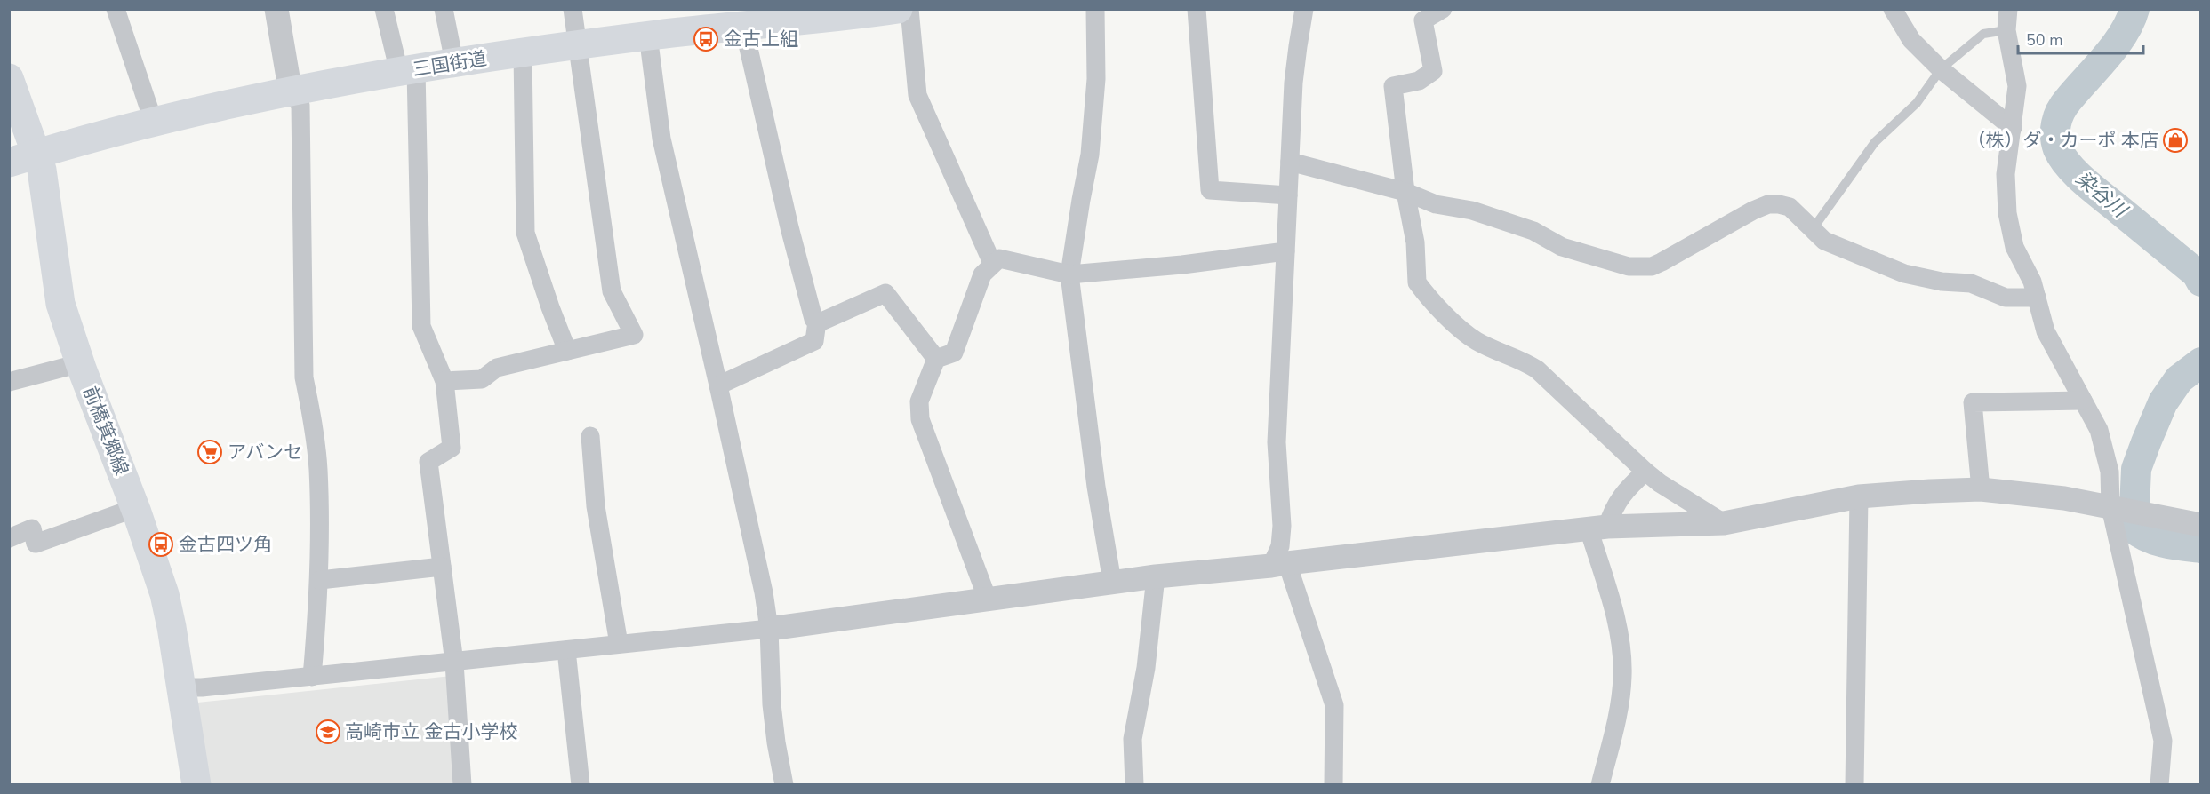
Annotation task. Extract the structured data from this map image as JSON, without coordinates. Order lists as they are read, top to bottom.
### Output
{
  "streets": {
    "main road": ["三国街道", "前橋箕郷線"]
  },
  "crossings": [
    ["三国街道", "前橋箕郷線"]
  ],
  "water": ["染谷川"],
  "places": {
    "bus stop": ["金古上組", "金古四ツ角"],
    "shop": ["（株）ダ・カーポ 本店"],
    "supermarket": ["アバンセ"],
    "school or university": ["高崎市立 金古小学校"]
  },
  "scale_bar": "50 m"
}
